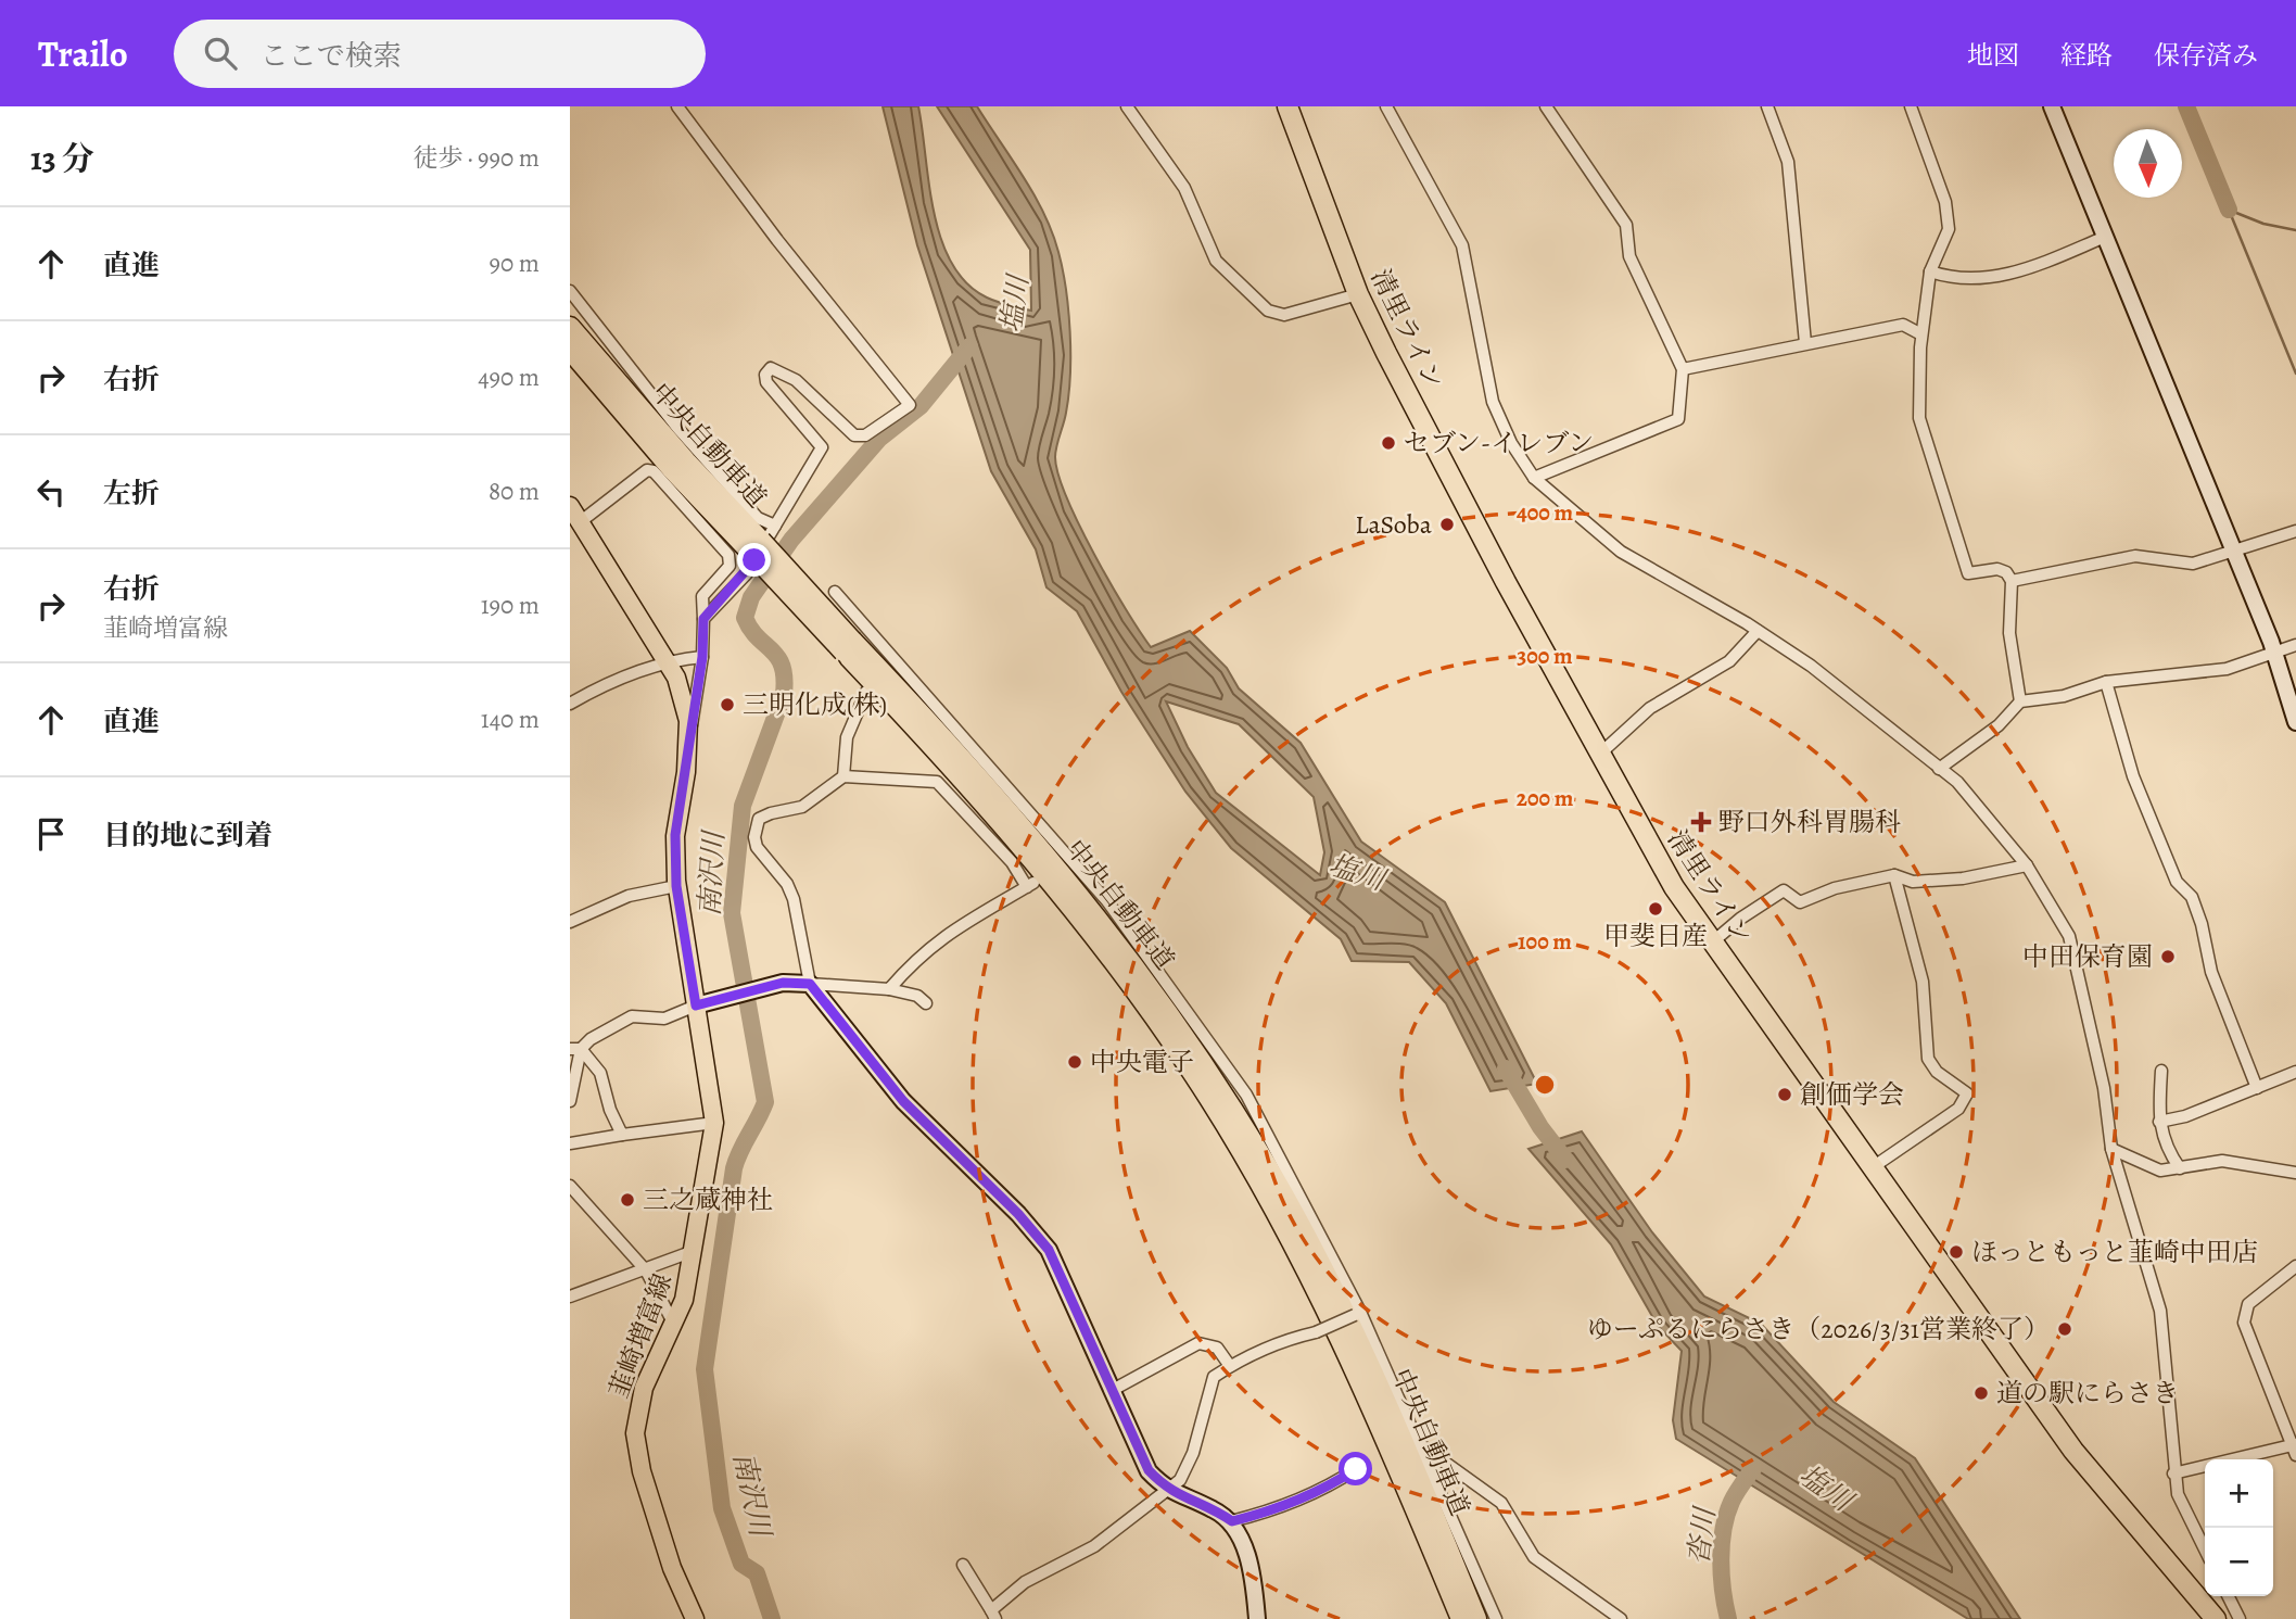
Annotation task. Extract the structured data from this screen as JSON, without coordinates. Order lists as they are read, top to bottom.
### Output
{
  "streets": {
    "highway": ["清里ライン", "中央自動車道"],
    "main road": ["韮崎増富線"]
  },
  "water": ["塩川", "南沢川", "沓川"],
  "places": {
    "other": [
      "セブン-イレブン",
      "LaSoba",
      "三明化成(株)",
      "甲斐日産",
      "中田保育園",
      "中央電子",
      "創価学会",
      "三之蔵神社",
      "ほっともっと韮崎中田店",
      "ゆーぷるにらさき（2026/3/31営業終了）",
      "道の駅にらさき"
    ],
    "health": ["野口外科胃腸科"]
  },
  "north": "bottom",
  "page": {
    "header": "Trailo",
    "search": "ここで検索",
    "nav": ["地図", "経路", "保存済み"],
    "heading": ["13 分", "徒歩 · 990 m"],
    "list": [
      ["直進", "90 m"],
      ["右折", "490 m"],
      ["左折", "80 m"],
      ["右折", "韮崎増富線", "190 m"],
      ["直進", "140 m"],
      "目的地に到着"
    ],
    "map_buttons": ["+", "−"]
  },
  "rings": [
    "400 m",
    "300 m",
    "200 m",
    "100 m"
  ]
}
